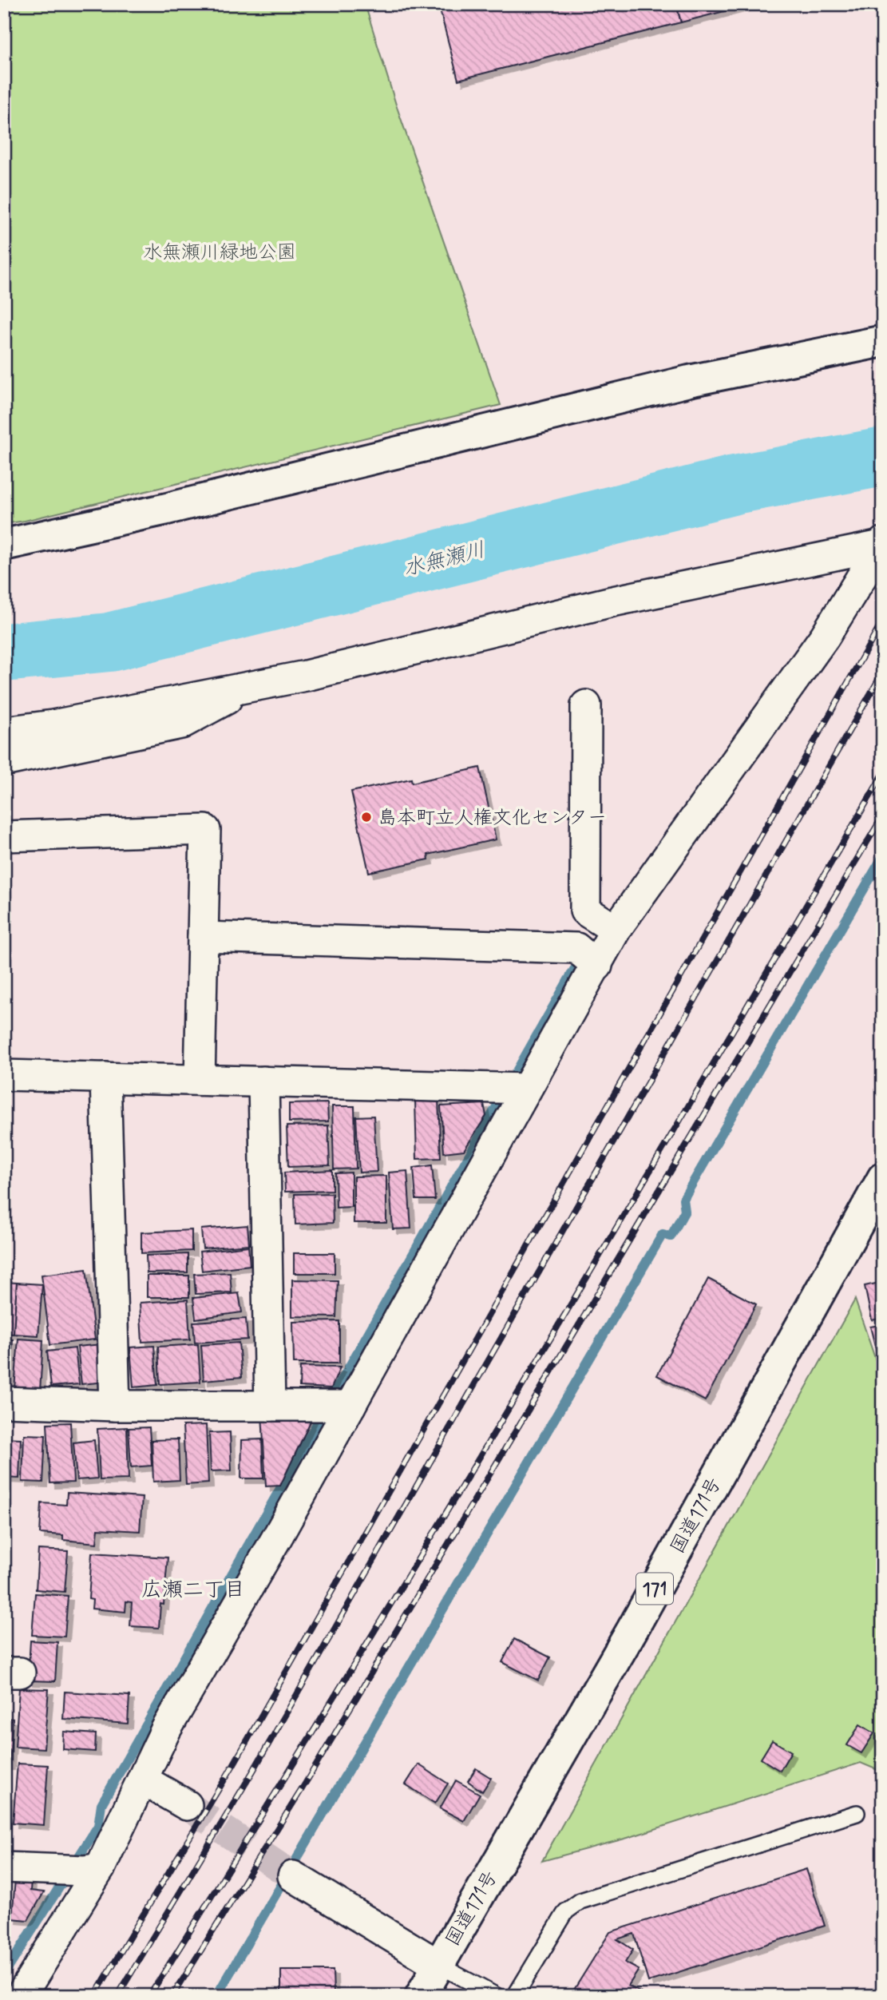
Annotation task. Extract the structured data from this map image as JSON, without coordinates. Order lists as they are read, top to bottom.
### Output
{
  "streets": {
    "main road": ["国道171号", "171"]
  },
  "districts": ["広瀬二丁目"],
  "water": ["水無瀬川"],
  "parks": ["水無瀬川緑地公園"],
  "places": ["島本町立人権文化センター"]
}
